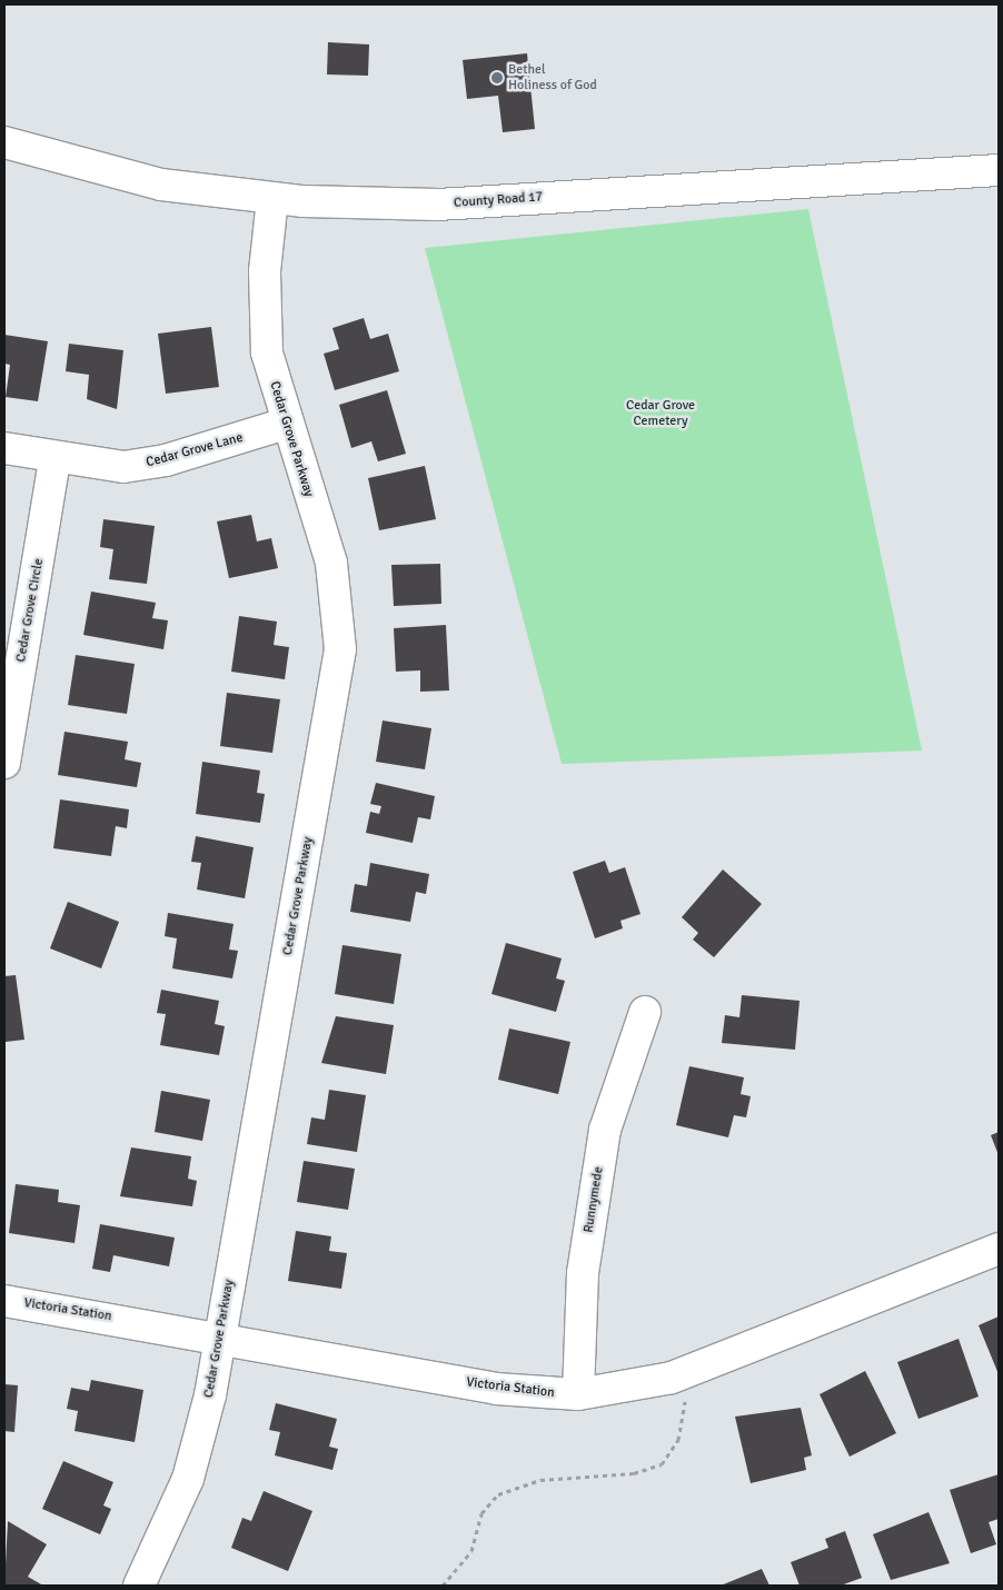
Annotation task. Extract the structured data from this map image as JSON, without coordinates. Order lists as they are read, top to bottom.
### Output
{
  "streets": {
    "street": [
      "County Road 17",
      "Cedar Grove Parkway",
      "Cedar Grove Lane",
      "Cedar Grove Circle",
      "Runnymede",
      "Victoria Station"
    ]
  },
  "crossings": [
    ["County Road 17", "Cedar Grove Parkway"],
    ["Cedar Grove Parkway", "Cedar Grove Lane"],
    ["Cedar Grove Parkway", "Victoria Station"],
    ["Cedar Grove Lane", "Cedar Grove Circle"],
    ["Runnymede", "Victoria Station"]
  ],
  "parks": ["Cedar Grove Cemetery"],
  "places": ["Bethel Holiness of God"]
}
